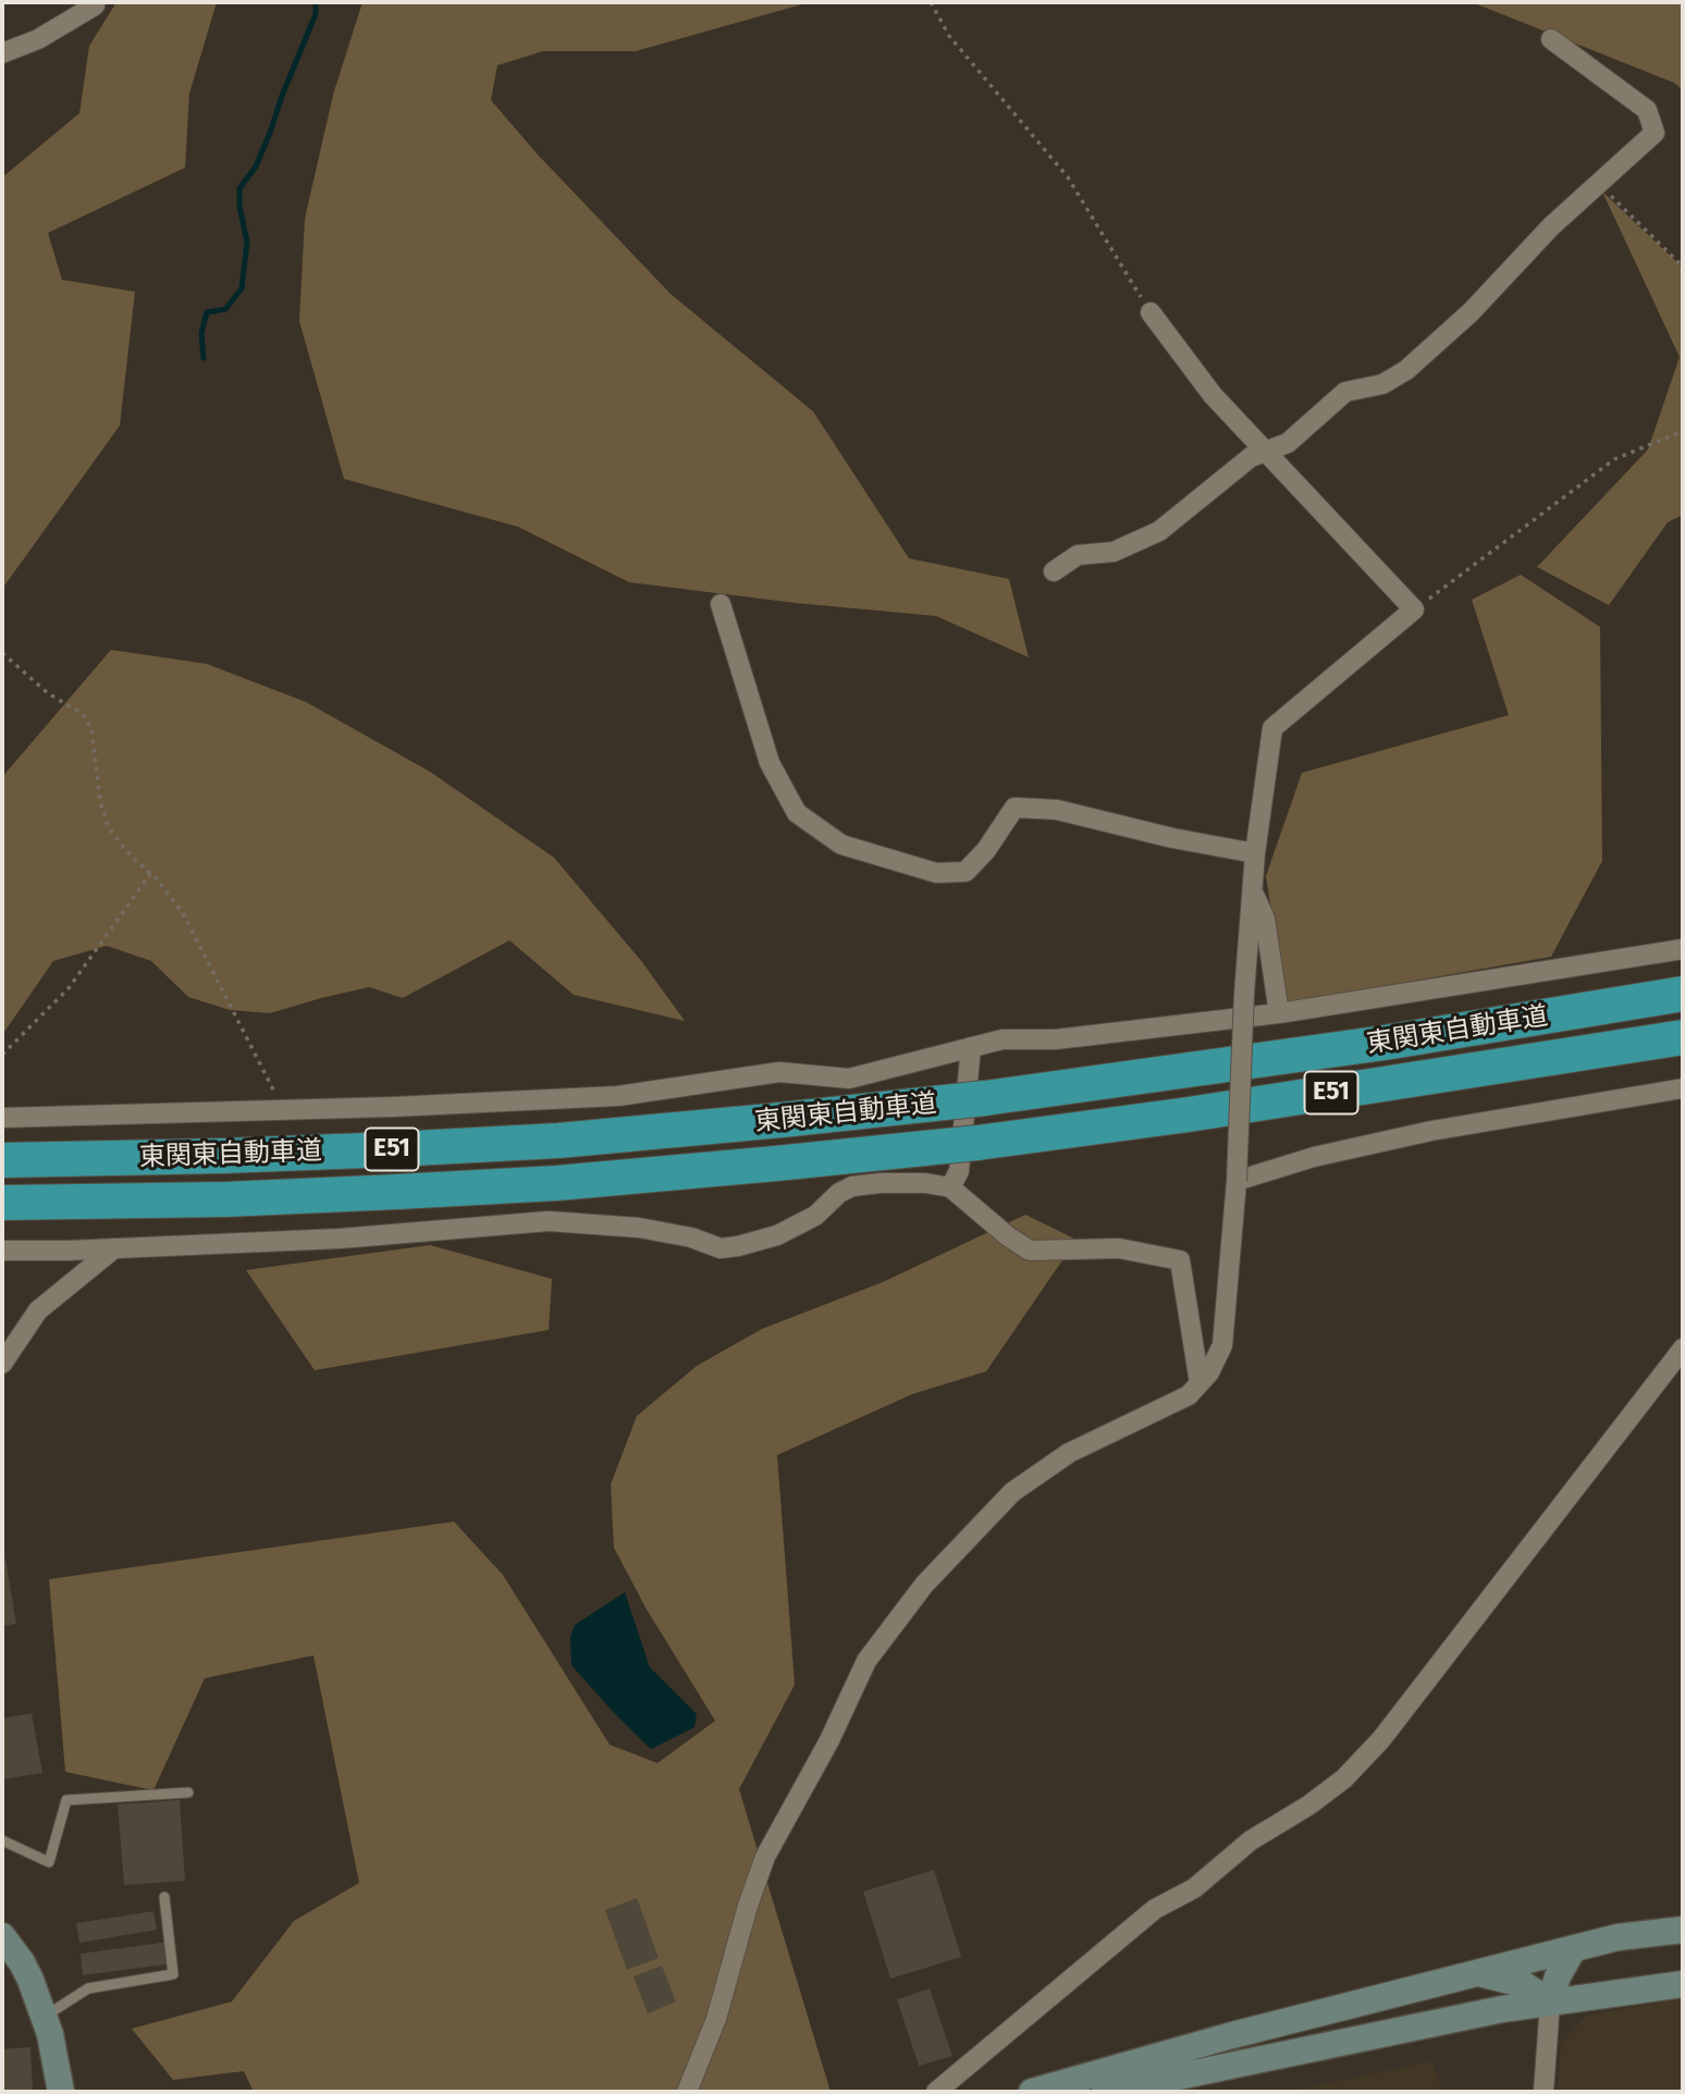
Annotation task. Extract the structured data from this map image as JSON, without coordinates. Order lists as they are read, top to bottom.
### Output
{
  "streets": {
    "highway": ["東関東自動車道", "E51"]
  }
}
